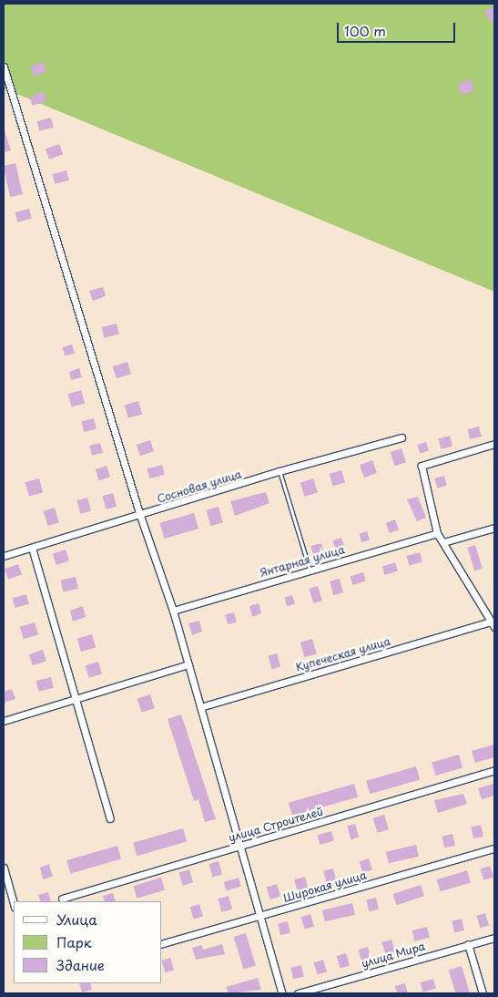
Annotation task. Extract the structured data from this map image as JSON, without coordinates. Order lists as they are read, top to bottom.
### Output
{
  "streets": {
    "street": [
      "Сосновая улица",
      "Янтарная улица",
      "Купеческая улица",
      "улица Строителей",
      "Широкая улица",
      "улица Мира"
    ]
  },
  "legend": ["Улица", "Парк", "Здание"],
  "scale_bar": "100 m"
}
